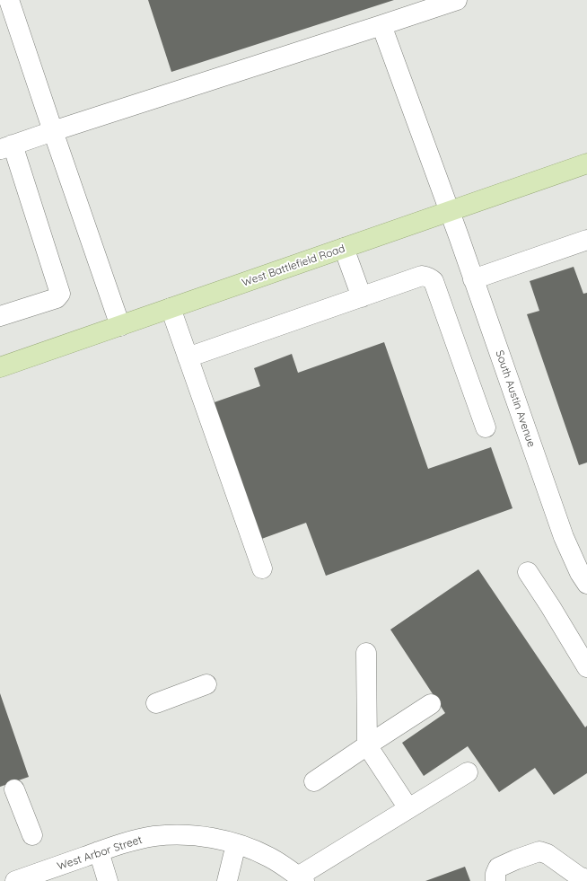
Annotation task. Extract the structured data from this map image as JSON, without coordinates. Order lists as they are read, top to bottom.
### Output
{
  "streets": {
    "main road": ["West Battlefield Road"],
    "street": ["South Austin Avenue", "West Arbor Street"]
  },
  "crossings": [
    ["West Battlefield Road", "South Austin Avenue"]
  ]
}
